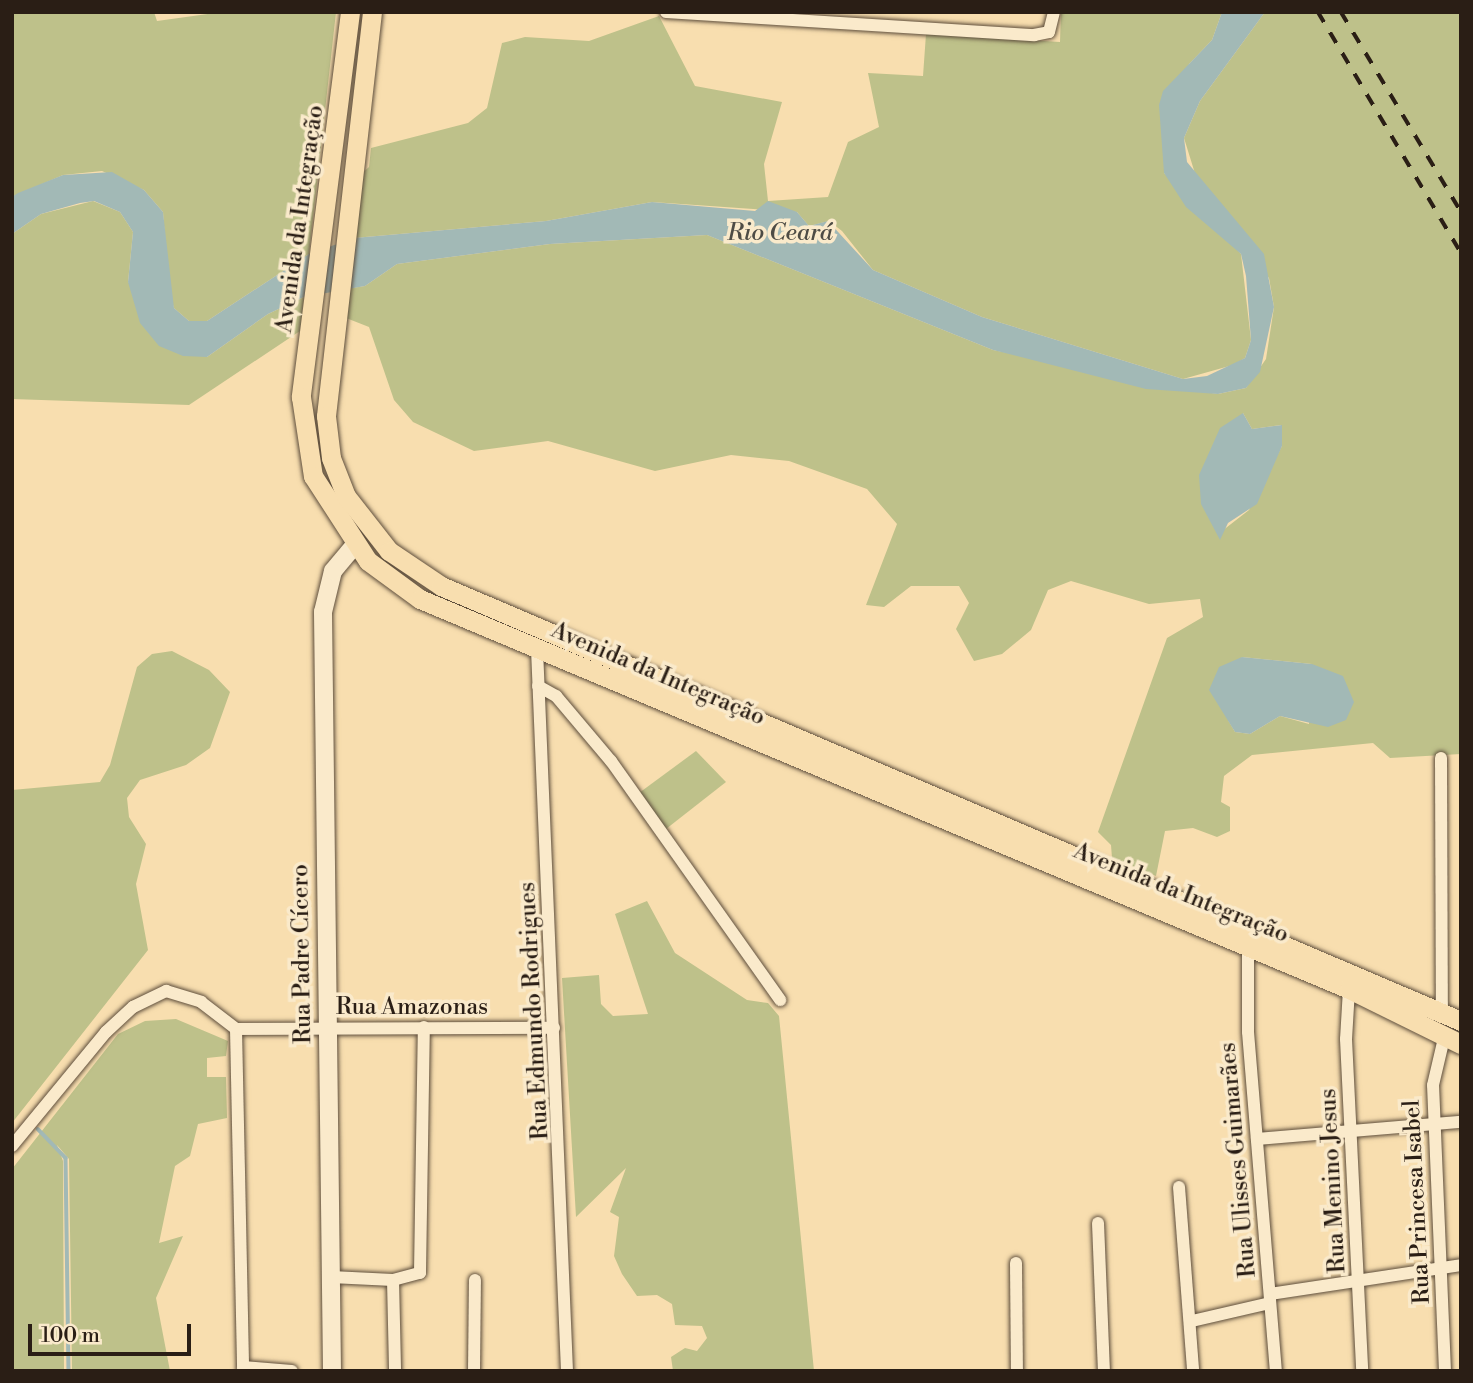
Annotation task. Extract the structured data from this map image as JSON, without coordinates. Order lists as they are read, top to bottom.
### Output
{
  "streets": {
    "main road": ["Avenida da Integração"],
    "street": [
      "Rua Padre Cícero",
      "Rua Amazonas",
      "Rua Edmundo Rodrigues",
      "Rua Ulisses Guimarães",
      "Rua Menino Jesus",
      "Rua Princesa Isabel"
    ]
  },
  "crossings": [
    ["Avenida da Integração", "Rua Padre Cícero"],
    ["Avenida da Integração", "Rua Edmundo Rodrigues"],
    ["Avenida da Integração", "Rua Ulisses Guimarães"],
    ["Avenida da Integração", "Rua Menino Jesus"],
    ["Avenida da Integração", "Rua Princesa Isabel"],
    ["Rua Padre Cícero", "Rua Amazonas"],
    ["Rua Amazonas", "Rua Edmundo Rodrigues"]
  ],
  "water": ["Rio Ceará"],
  "scale_bar": "100 m"
}
